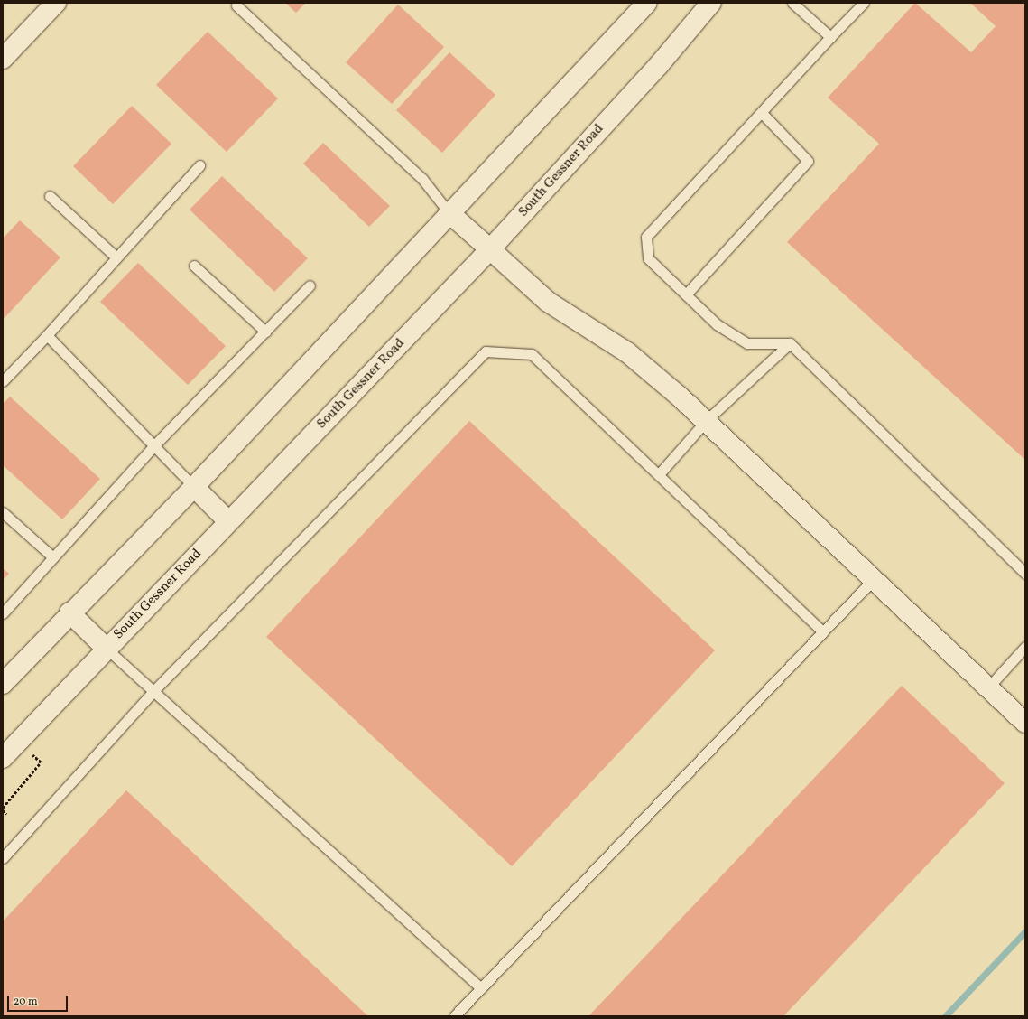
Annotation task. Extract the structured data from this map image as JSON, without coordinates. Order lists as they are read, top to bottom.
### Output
{
  "streets": {
    "main road": ["South Gessner Road"]
  },
  "scale_bar": "20 m"
}
